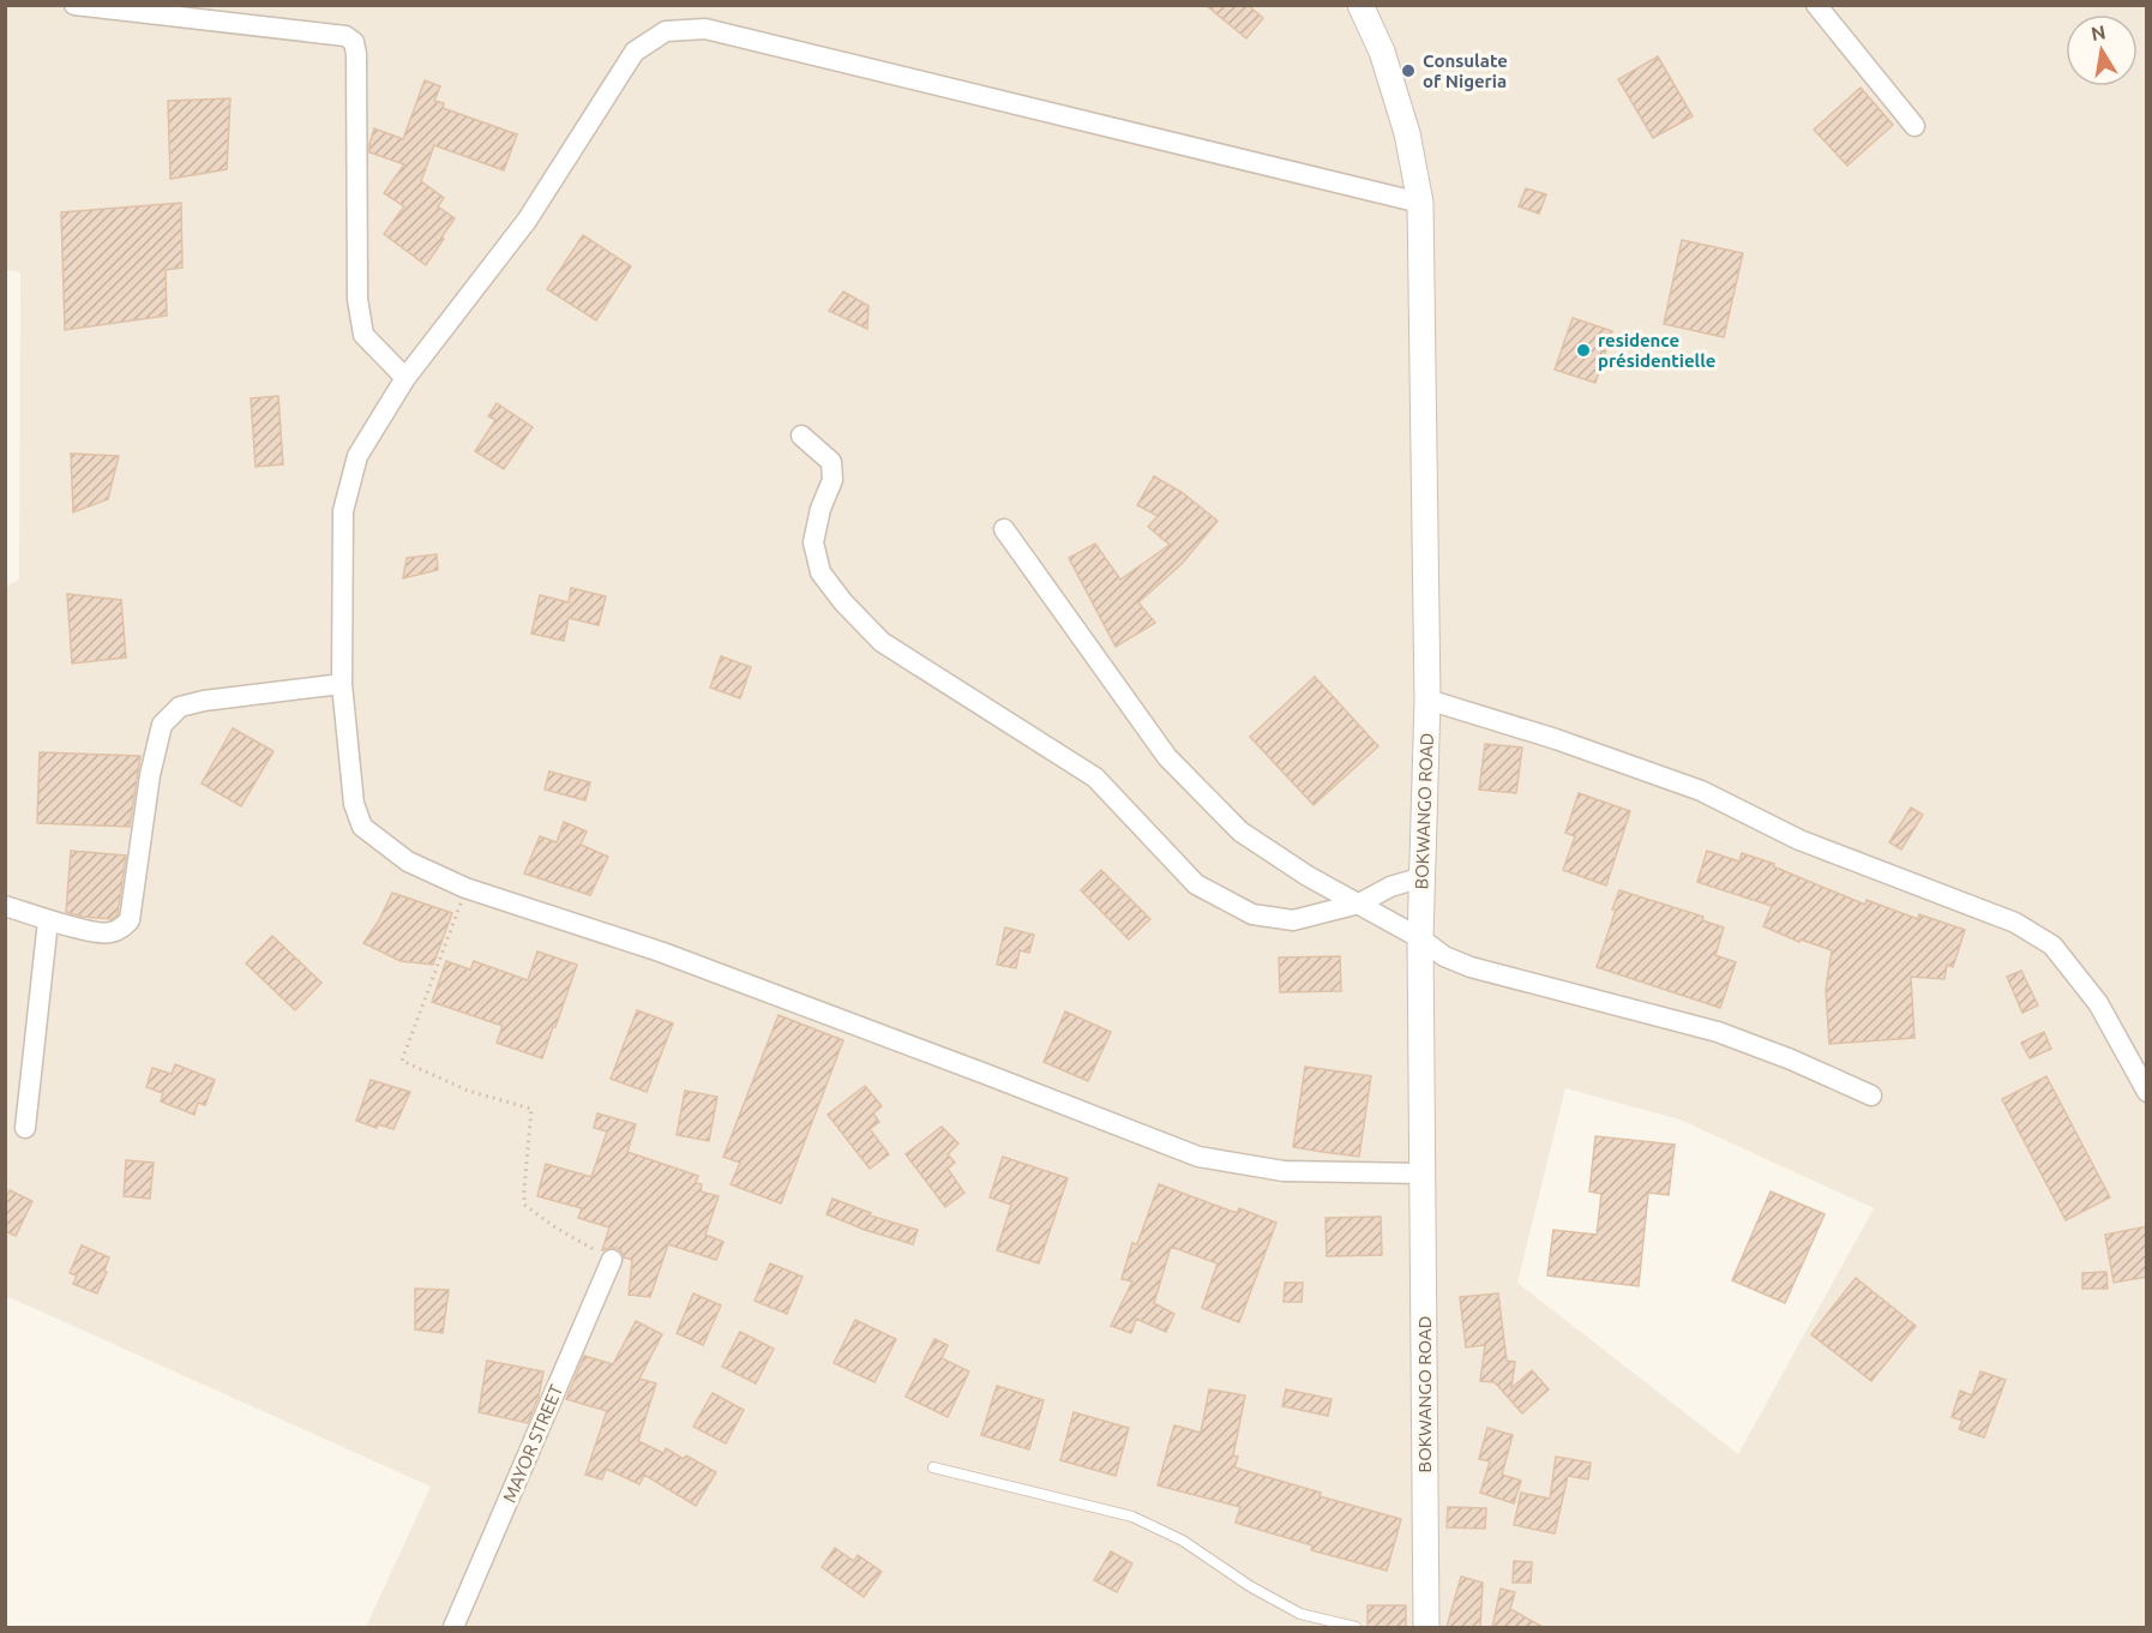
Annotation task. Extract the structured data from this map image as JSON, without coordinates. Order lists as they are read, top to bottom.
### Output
{
  "streets": {
    "street": ["BOKWANGO ROAD", "MAYOR STREET"]
  },
  "places": ["Consulate of Nigeria", "residence présidentielle"],
  "north": "top"
}
